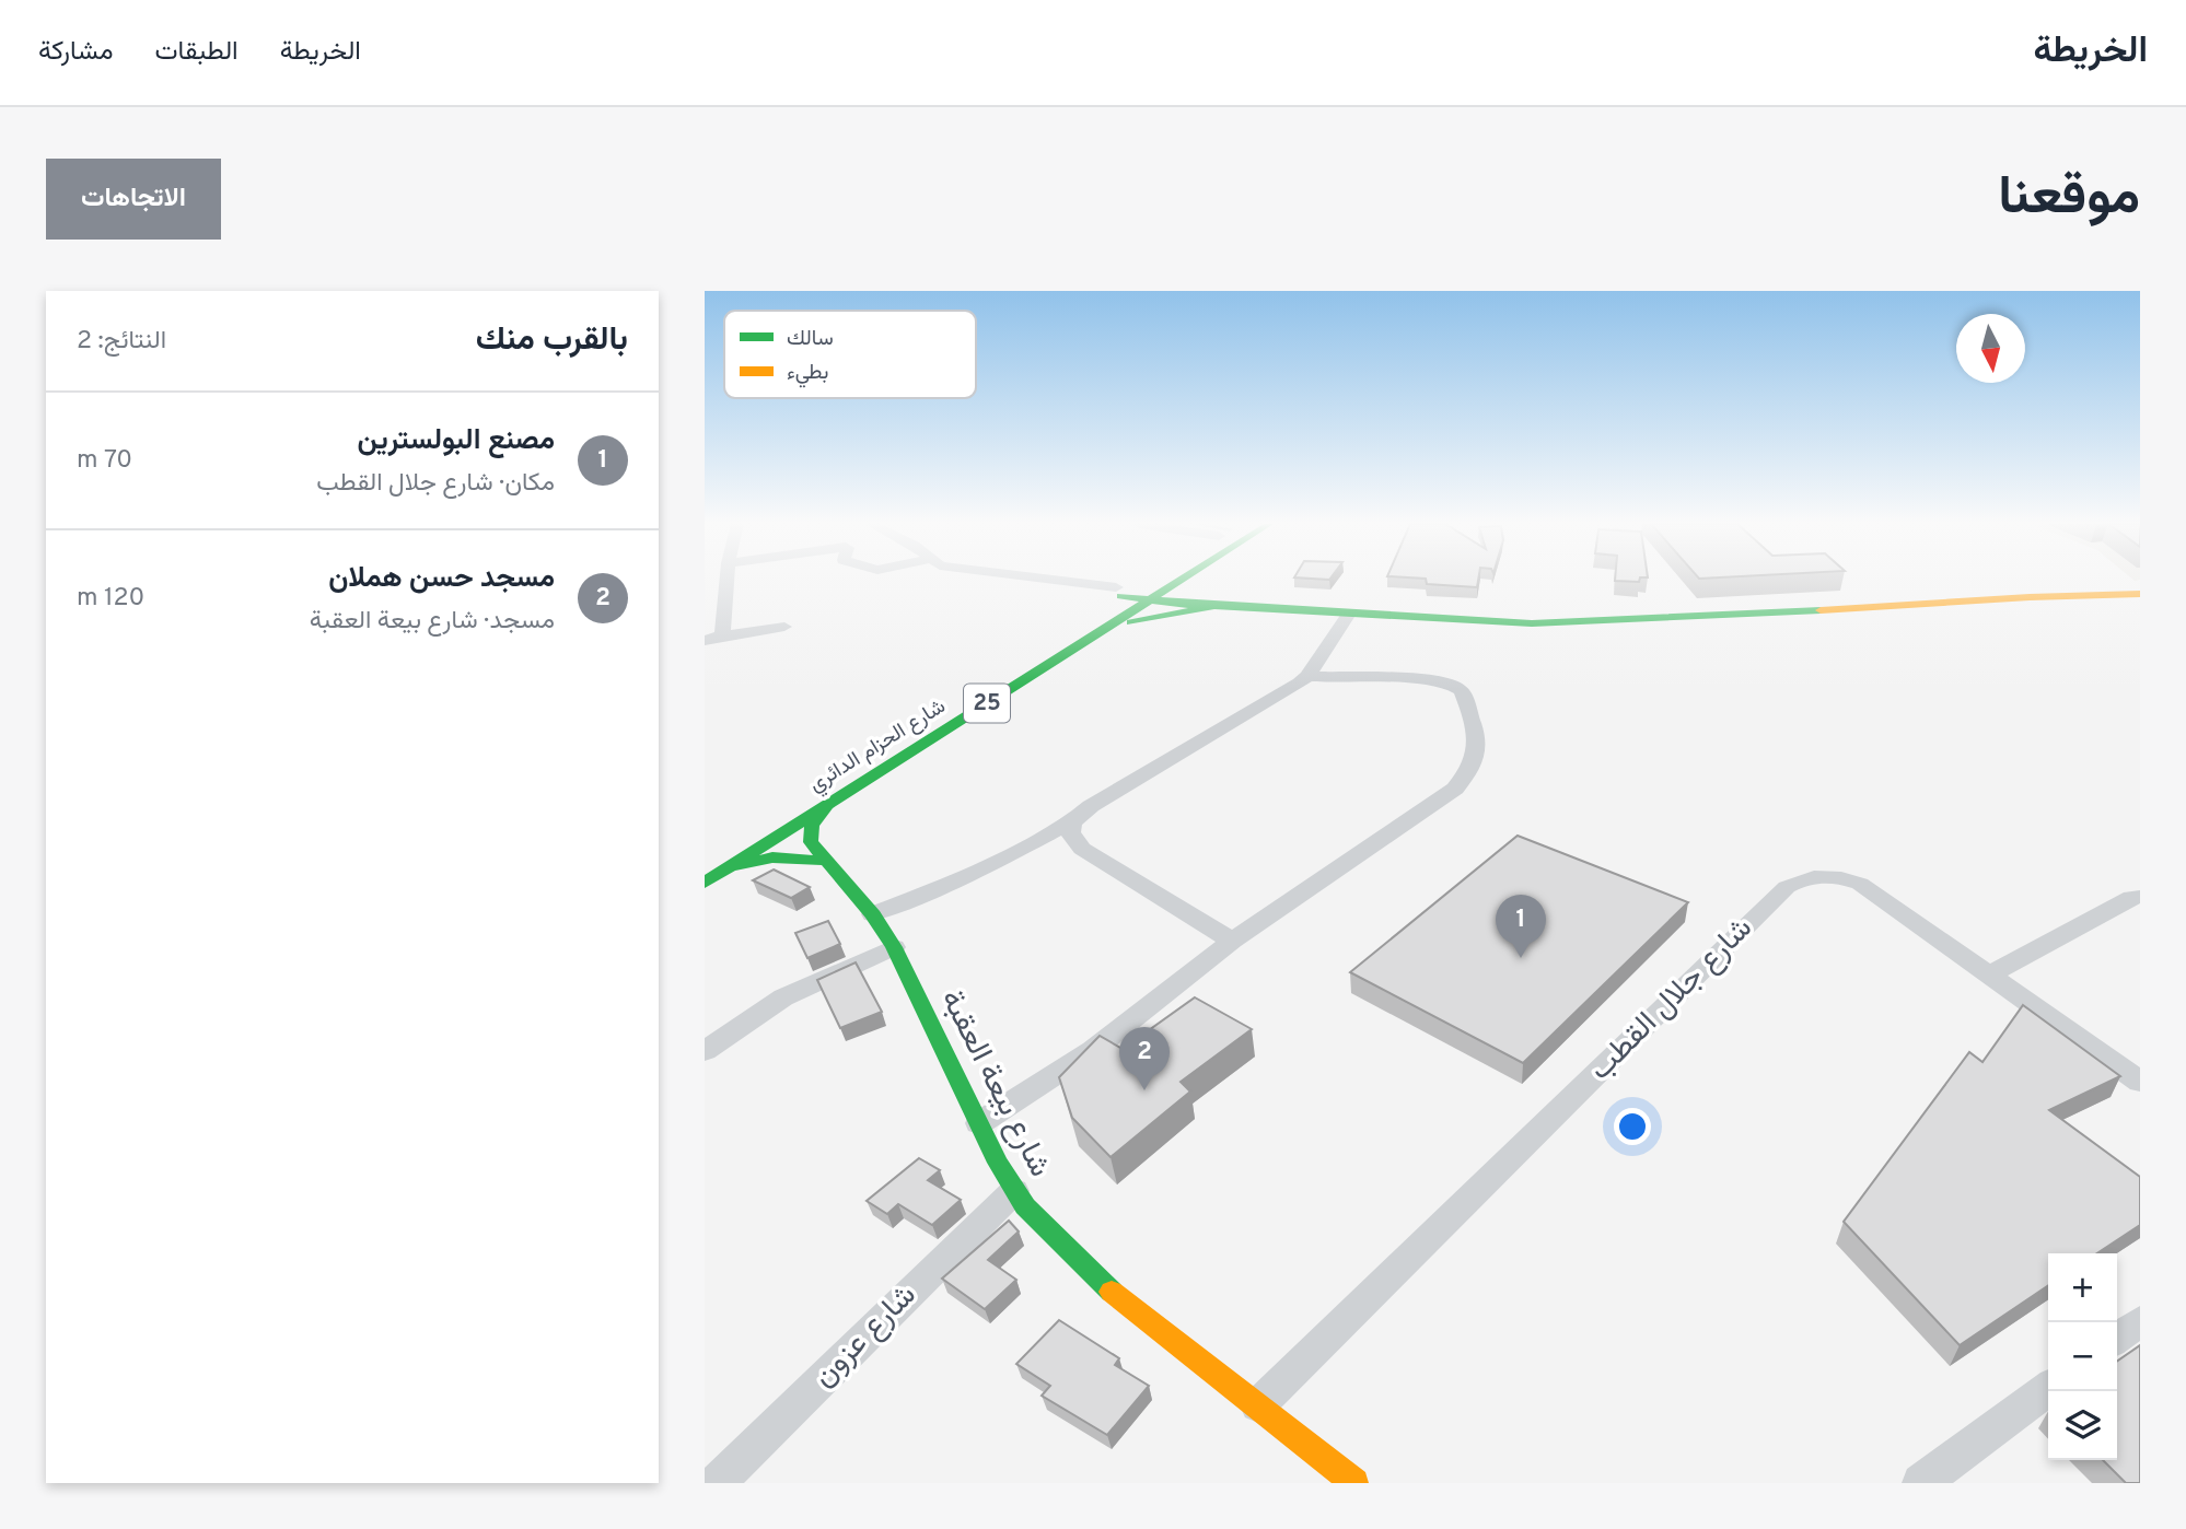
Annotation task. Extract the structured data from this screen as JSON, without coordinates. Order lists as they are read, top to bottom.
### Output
{
  "streets": {
    "street": [
      "25",
      "شارع الحزام الدائري",
      "شارع جلال القطب",
      "شارع بيعة العقبة",
      "شارع عزون"
    ]
  },
  "crossings": [
    ["شارع الحزام الدائري", "شارع بيعة العقبة"],
    ["شارع جلال القطب", "شارع بيعة العقبة"],
    ["شارع بيعة العقبة", "شارع عزون"]
  ],
  "legend": ["سالك", "بطيء"],
  "north": "bottom",
  "page": {
    "header": "الخريطة",
    "nav": ["الخريطة", "الطبقات", "مشاركة"],
    "title": "موقعنا",
    "buttons": "الاتجاهات",
    "heading": ["بالقرب منك", "النتائج: 2"],
    "list": [
      {
        "mark": "1",
        "name": "مصنع البولسترين",
        "note": "مكان · شارع جلال القطب",
        "value": "70 m"
      },
      {
        "mark": "2",
        "name": "مسجد حسن هملان",
        "note": "مسجد · شارع بيعة العقبة",
        "value": "120 m"
      }
    ],
    "pins": ["1", "2"],
    "map_buttons": ["+", "−"]
  }
}
